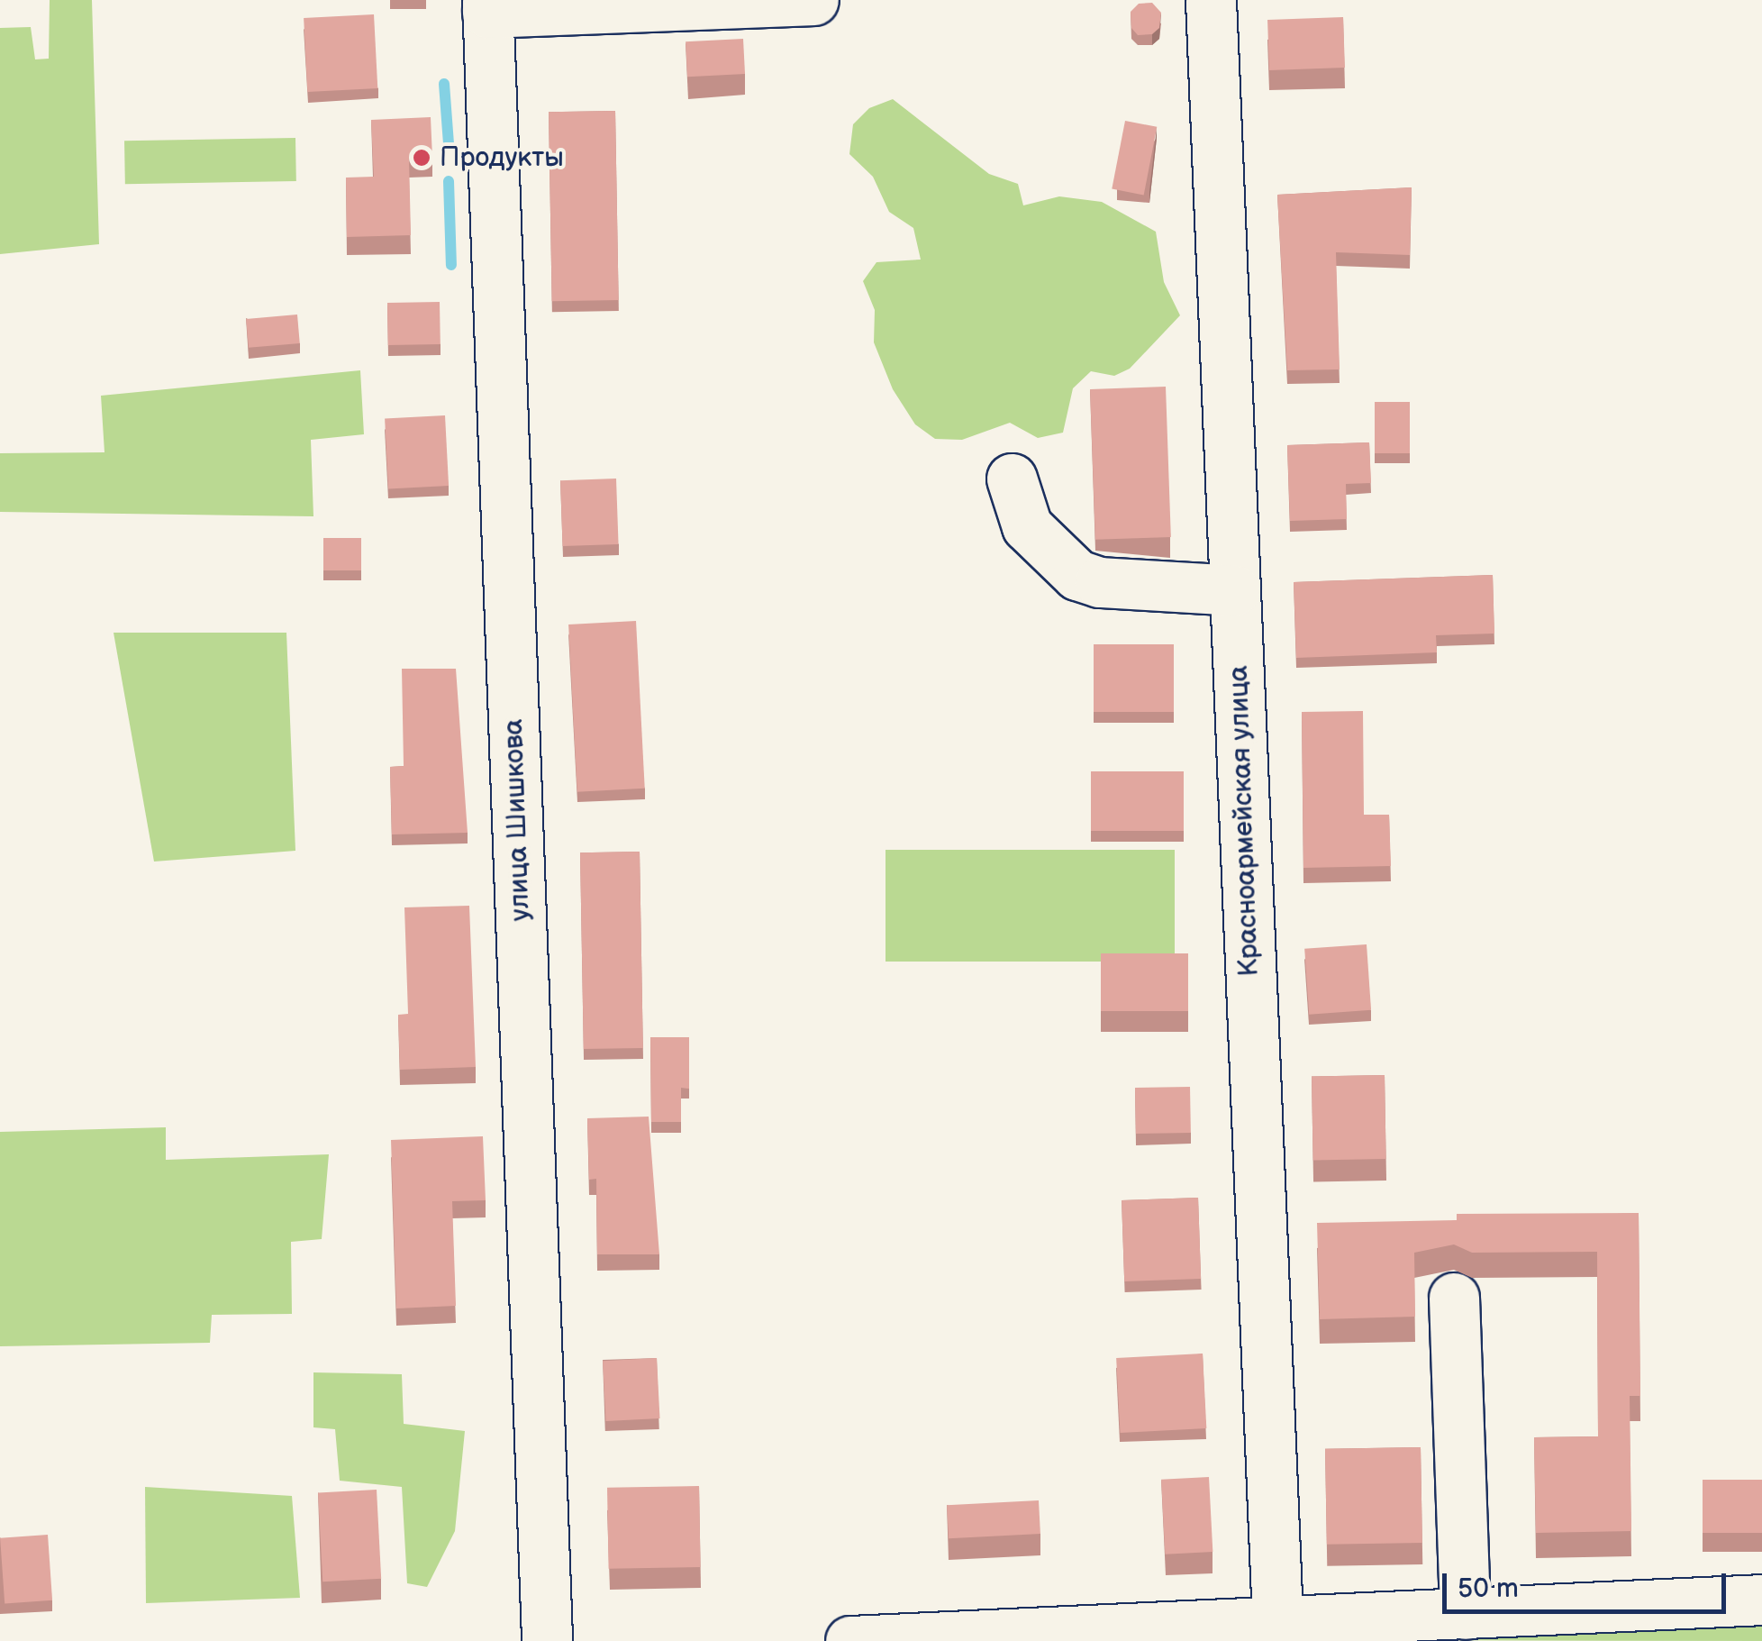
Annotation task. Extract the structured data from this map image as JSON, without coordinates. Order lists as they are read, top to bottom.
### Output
{
  "streets": {
    "street": ["улица Шишкова", "Красноармейская улица"]
  },
  "places": ["Продукты"],
  "scale_bar": "50 m"
}
